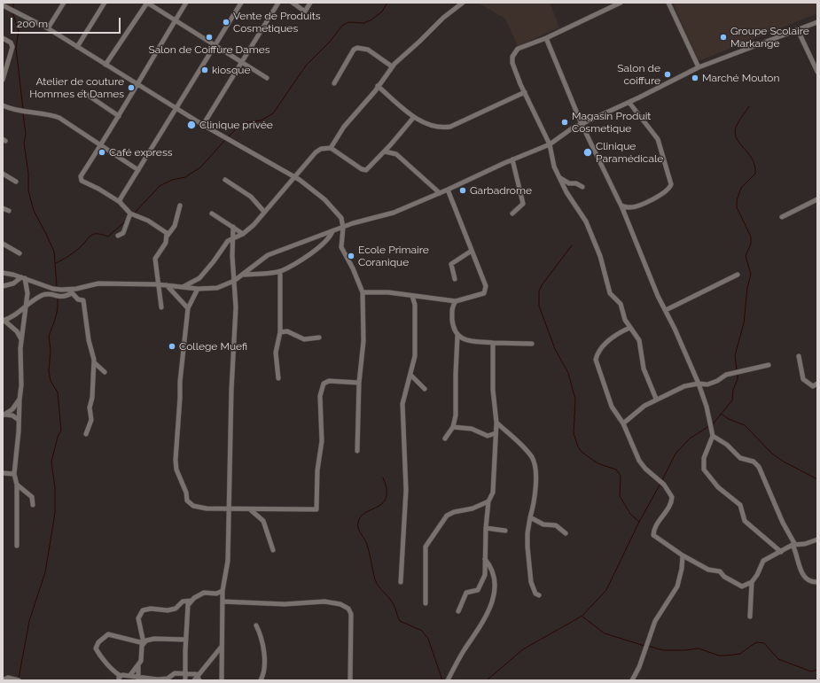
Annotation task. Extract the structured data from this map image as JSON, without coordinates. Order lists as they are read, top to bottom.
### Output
{
  "places": [
    "Vente de Produits Cosmetiques",
    "Salon de Coiffure Dames",
    "Groupe Scolaire Markange",
    "kiosque",
    "Salon de coiffure",
    "Marché Mouton",
    "Atelier de couture Hommes et Dames",
    "Magasin Produit Cosmetique",
    "Clinique privée",
    "Café express",
    "Clinique Paramédicale",
    "Garbadrome",
    "Ecole Primaire Coranique",
    "College Muefi"
  ],
  "scale_bar": "200 m"
}
